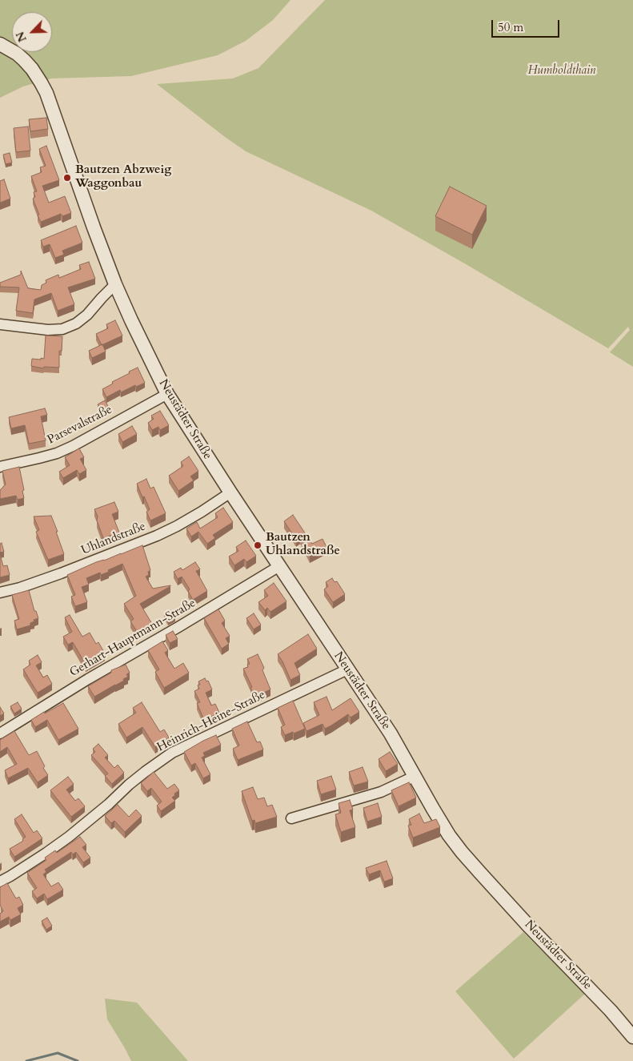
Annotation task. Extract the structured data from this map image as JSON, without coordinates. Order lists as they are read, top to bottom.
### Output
{
  "streets": {
    "street": [
      "Neustädter Straße",
      "Parsevalstraße",
      "Uhlandstraße",
      "Gerhart-Hauptmann-Straße",
      "Heinrich-Heine-Straße"
    ]
  },
  "crossings": [
    ["Neustädter Straße", "Parsevalstraße"],
    ["Neustädter Straße", "Uhlandstraße"],
    ["Neustädter Straße", "Gerhart-Hauptmann-Straße"],
    ["Neustädter Straße", "Heinrich-Heine-Straße"]
  ],
  "parks": ["Humboldthain"],
  "places": ["Bautzen Abzweig Waggonbau", "Bautzen Uhlandstraße"],
  "scale_bar": "50 m",
  "north": "bottom left"
}
